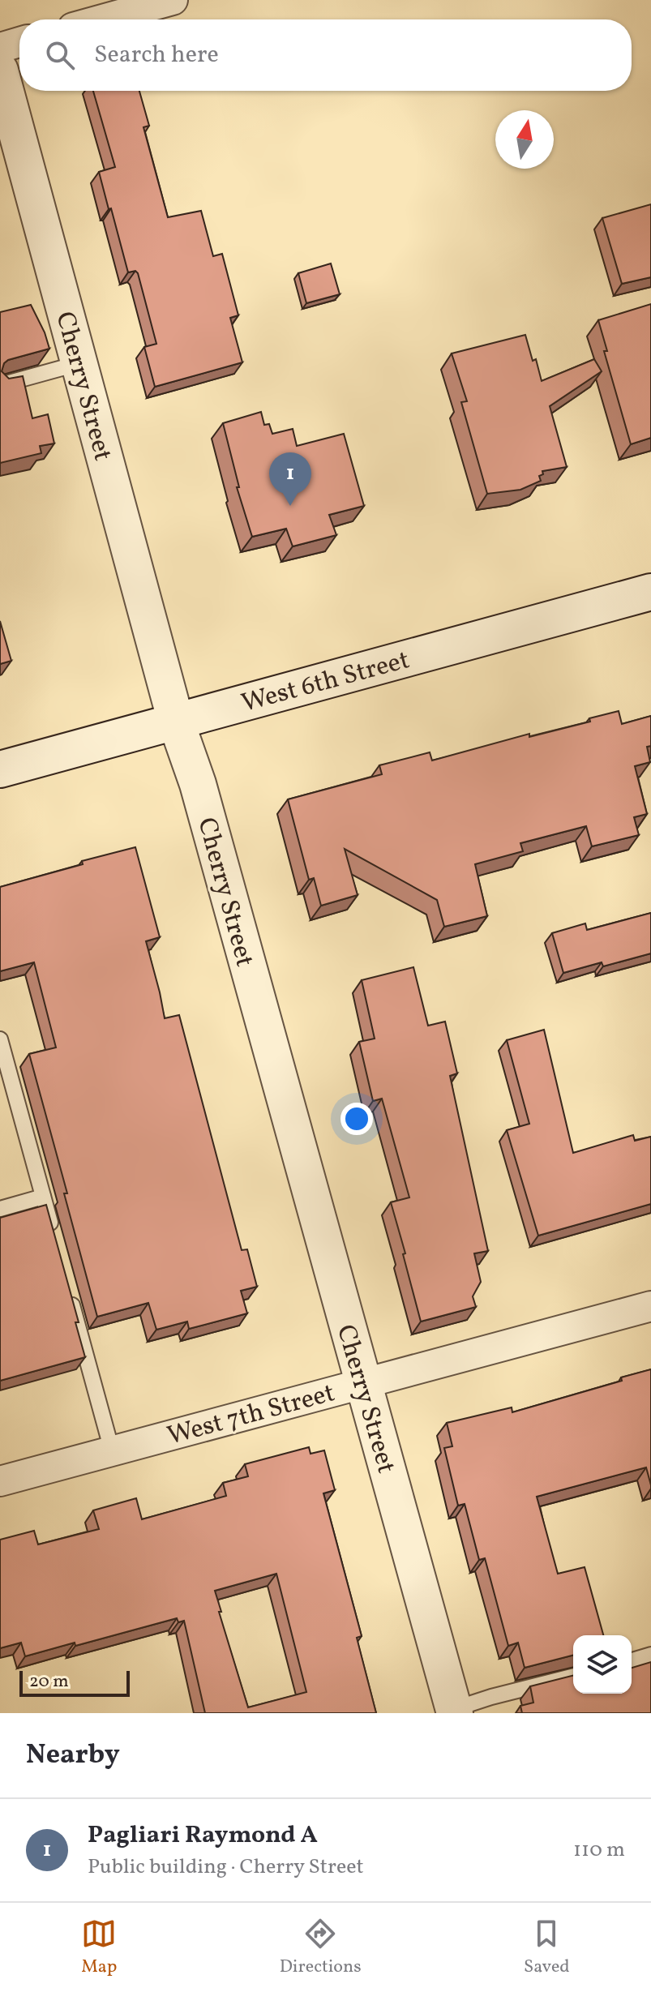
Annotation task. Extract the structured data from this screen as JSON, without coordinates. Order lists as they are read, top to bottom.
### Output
{
  "streets": {
    "street": ["Cherry Street", "West 6th Street", "West 7th Street"]
  },
  "crossings": [
    ["Cherry Street", "West 6th Street"],
    ["Cherry Street", "West 7th Street"]
  ],
  "scale_bar": "20 m",
  "north": "top",
  "page": {
    "search": "Search here",
    "pins": "1",
    "scale": "20 m",
    "heading": "Nearby",
    "list": [
      {
        "mark": "1",
        "name": "Pagliari Raymond A",
        "note": "Public building · Cherry Street",
        "value": "110 m"
      }
    ],
    "nav": ["Map", "Directions", "Saved"]
  }
}
